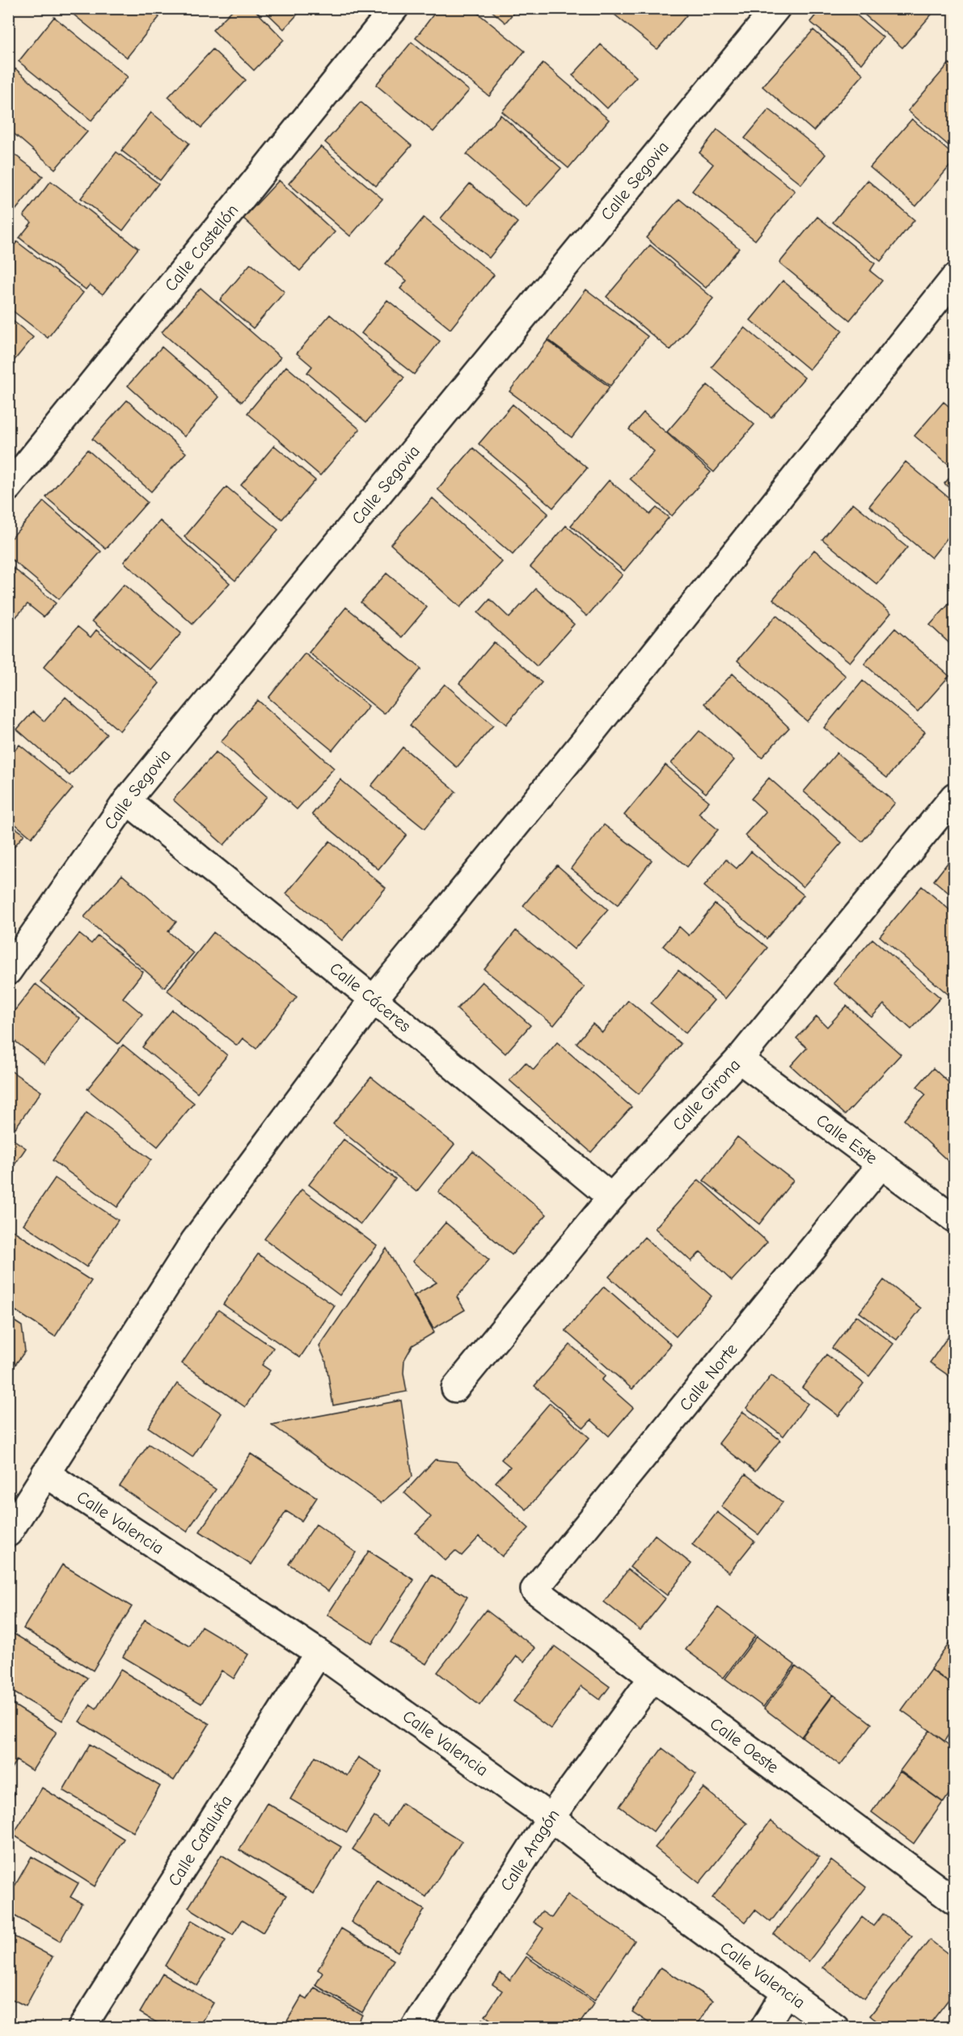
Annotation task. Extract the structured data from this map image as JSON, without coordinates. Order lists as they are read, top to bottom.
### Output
{
  "streets": {
    "street": [
      "Calle Segovia",
      "Calle Castellón",
      "Calle Cáceres",
      "Calle Girona",
      "Calle Este",
      "Calle Norte",
      "Calle Valencia",
      "Calle Oeste",
      "Calle Cataluña",
      "Calle Aragón"
    ]
  },
  "crossings": [
    ["Calle Segovia", "Calle Cáceres"],
    ["Calle Cáceres", "Calle Girona"],
    ["Calle Girona", "Calle Este"],
    ["Calle Este", "Calle Norte"],
    ["Calle Norte", "Calle Oeste"],
    ["Calle Valencia", "Calle Cataluña"],
    ["Calle Valencia", "Calle Aragón"],
    ["Calle Oeste", "Calle Aragón"]
  ]
}
